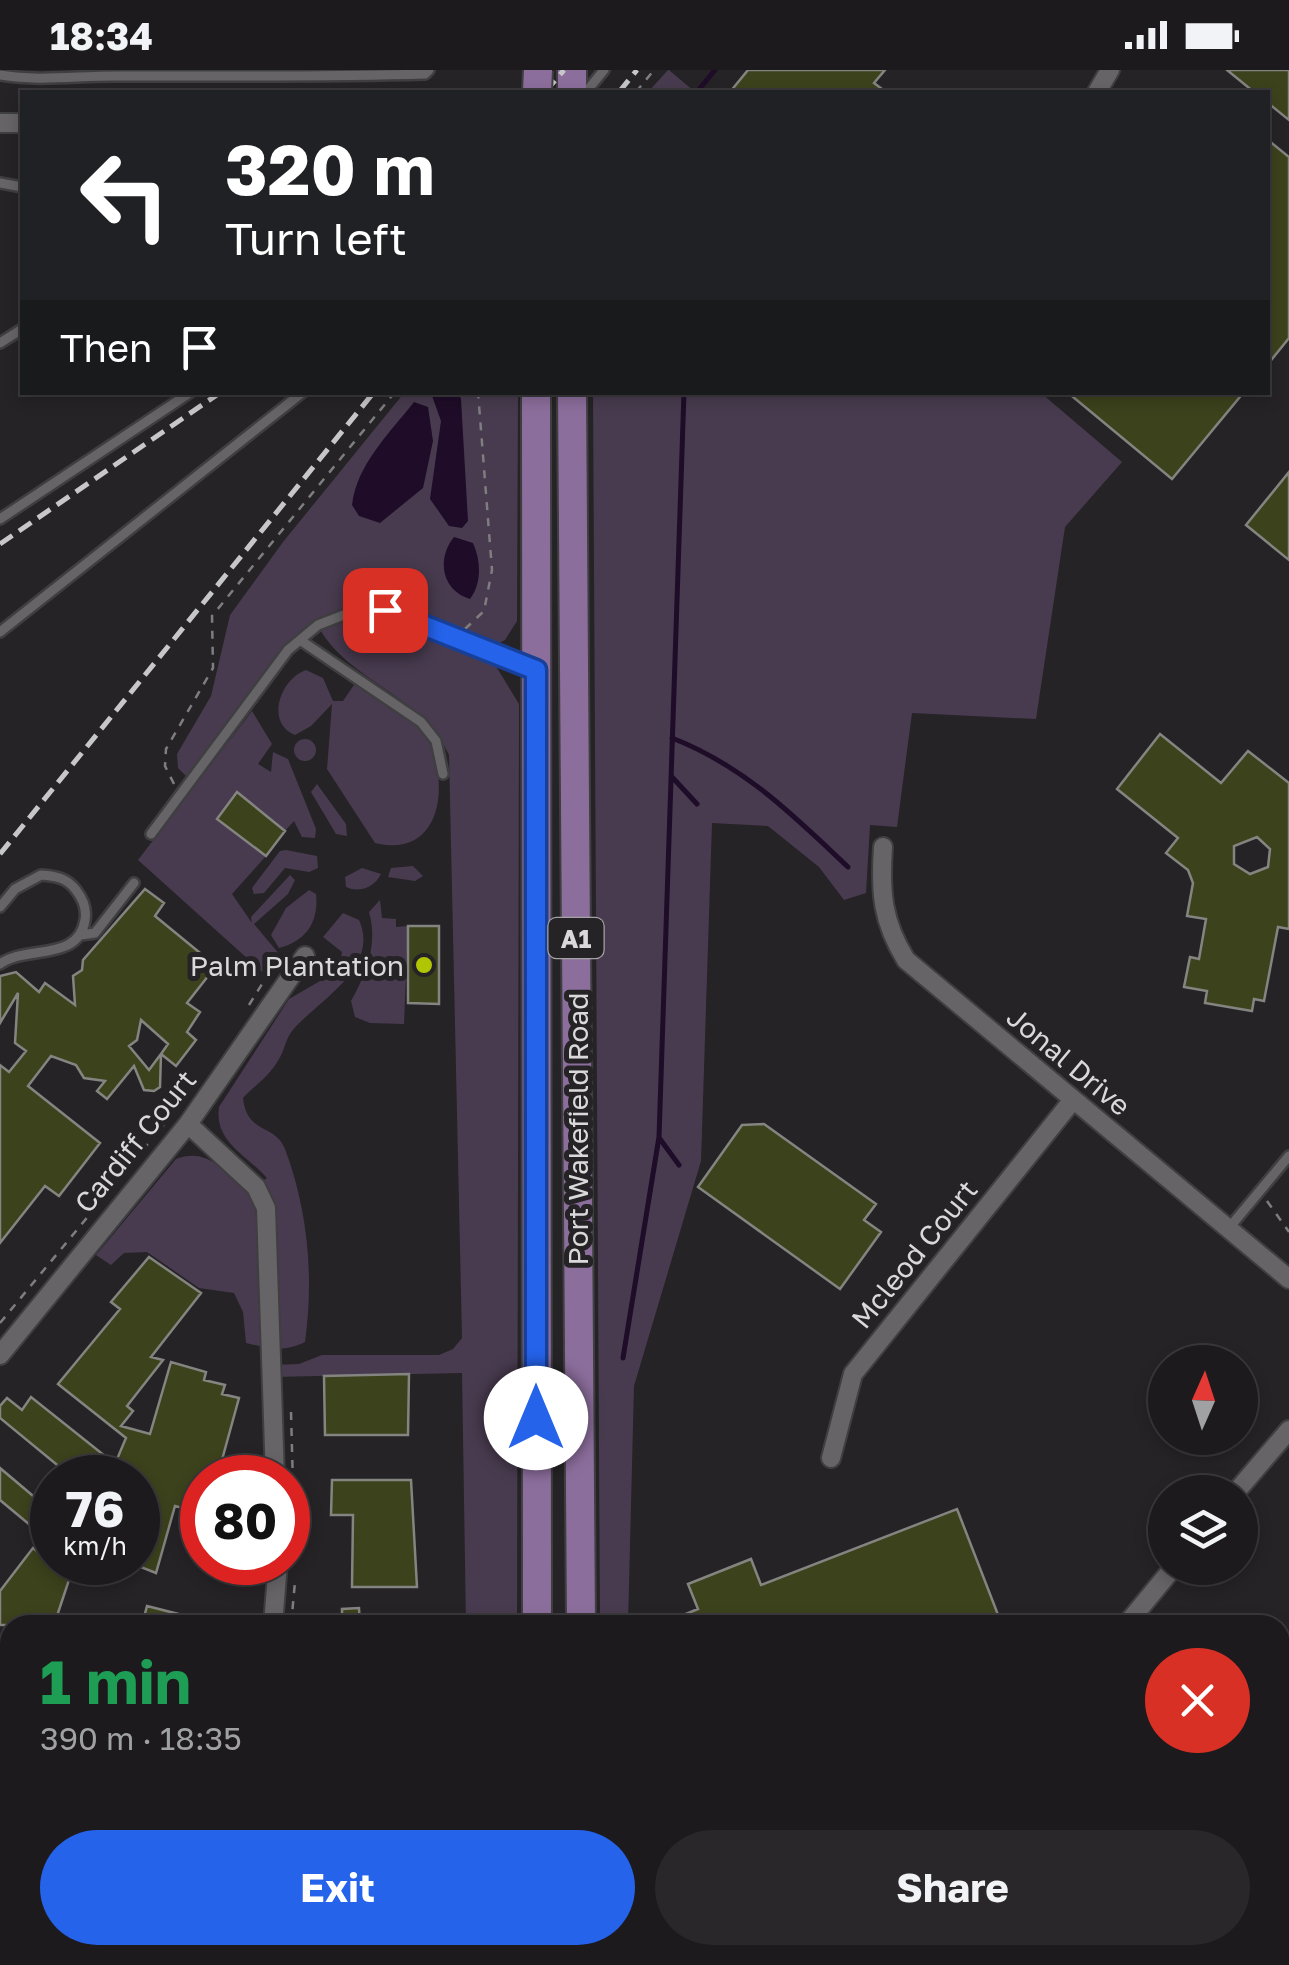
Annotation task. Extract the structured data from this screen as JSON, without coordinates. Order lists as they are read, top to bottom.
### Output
{
  "streets": {
    "highway": ["A1", "Port Wakefield Road"],
    "street": ["Jonal Drive", "Cardiff Court", "Mcleod Court"]
  },
  "crossings": [
    ["Jonal Drive", "Mcleod Court"]
  ],
  "places": ["Palm Plantation"],
  "north": "top",
  "page": {
    "status": "18:34",
    "turn": ["320 m", "Turn left"],
    "then": "Then",
    "speed": "76 km/h",
    "limit": "80",
    "heading": ["1 min", "390 m · 18:35"],
    "buttons": ["Exit", "Share"]
  }
}
